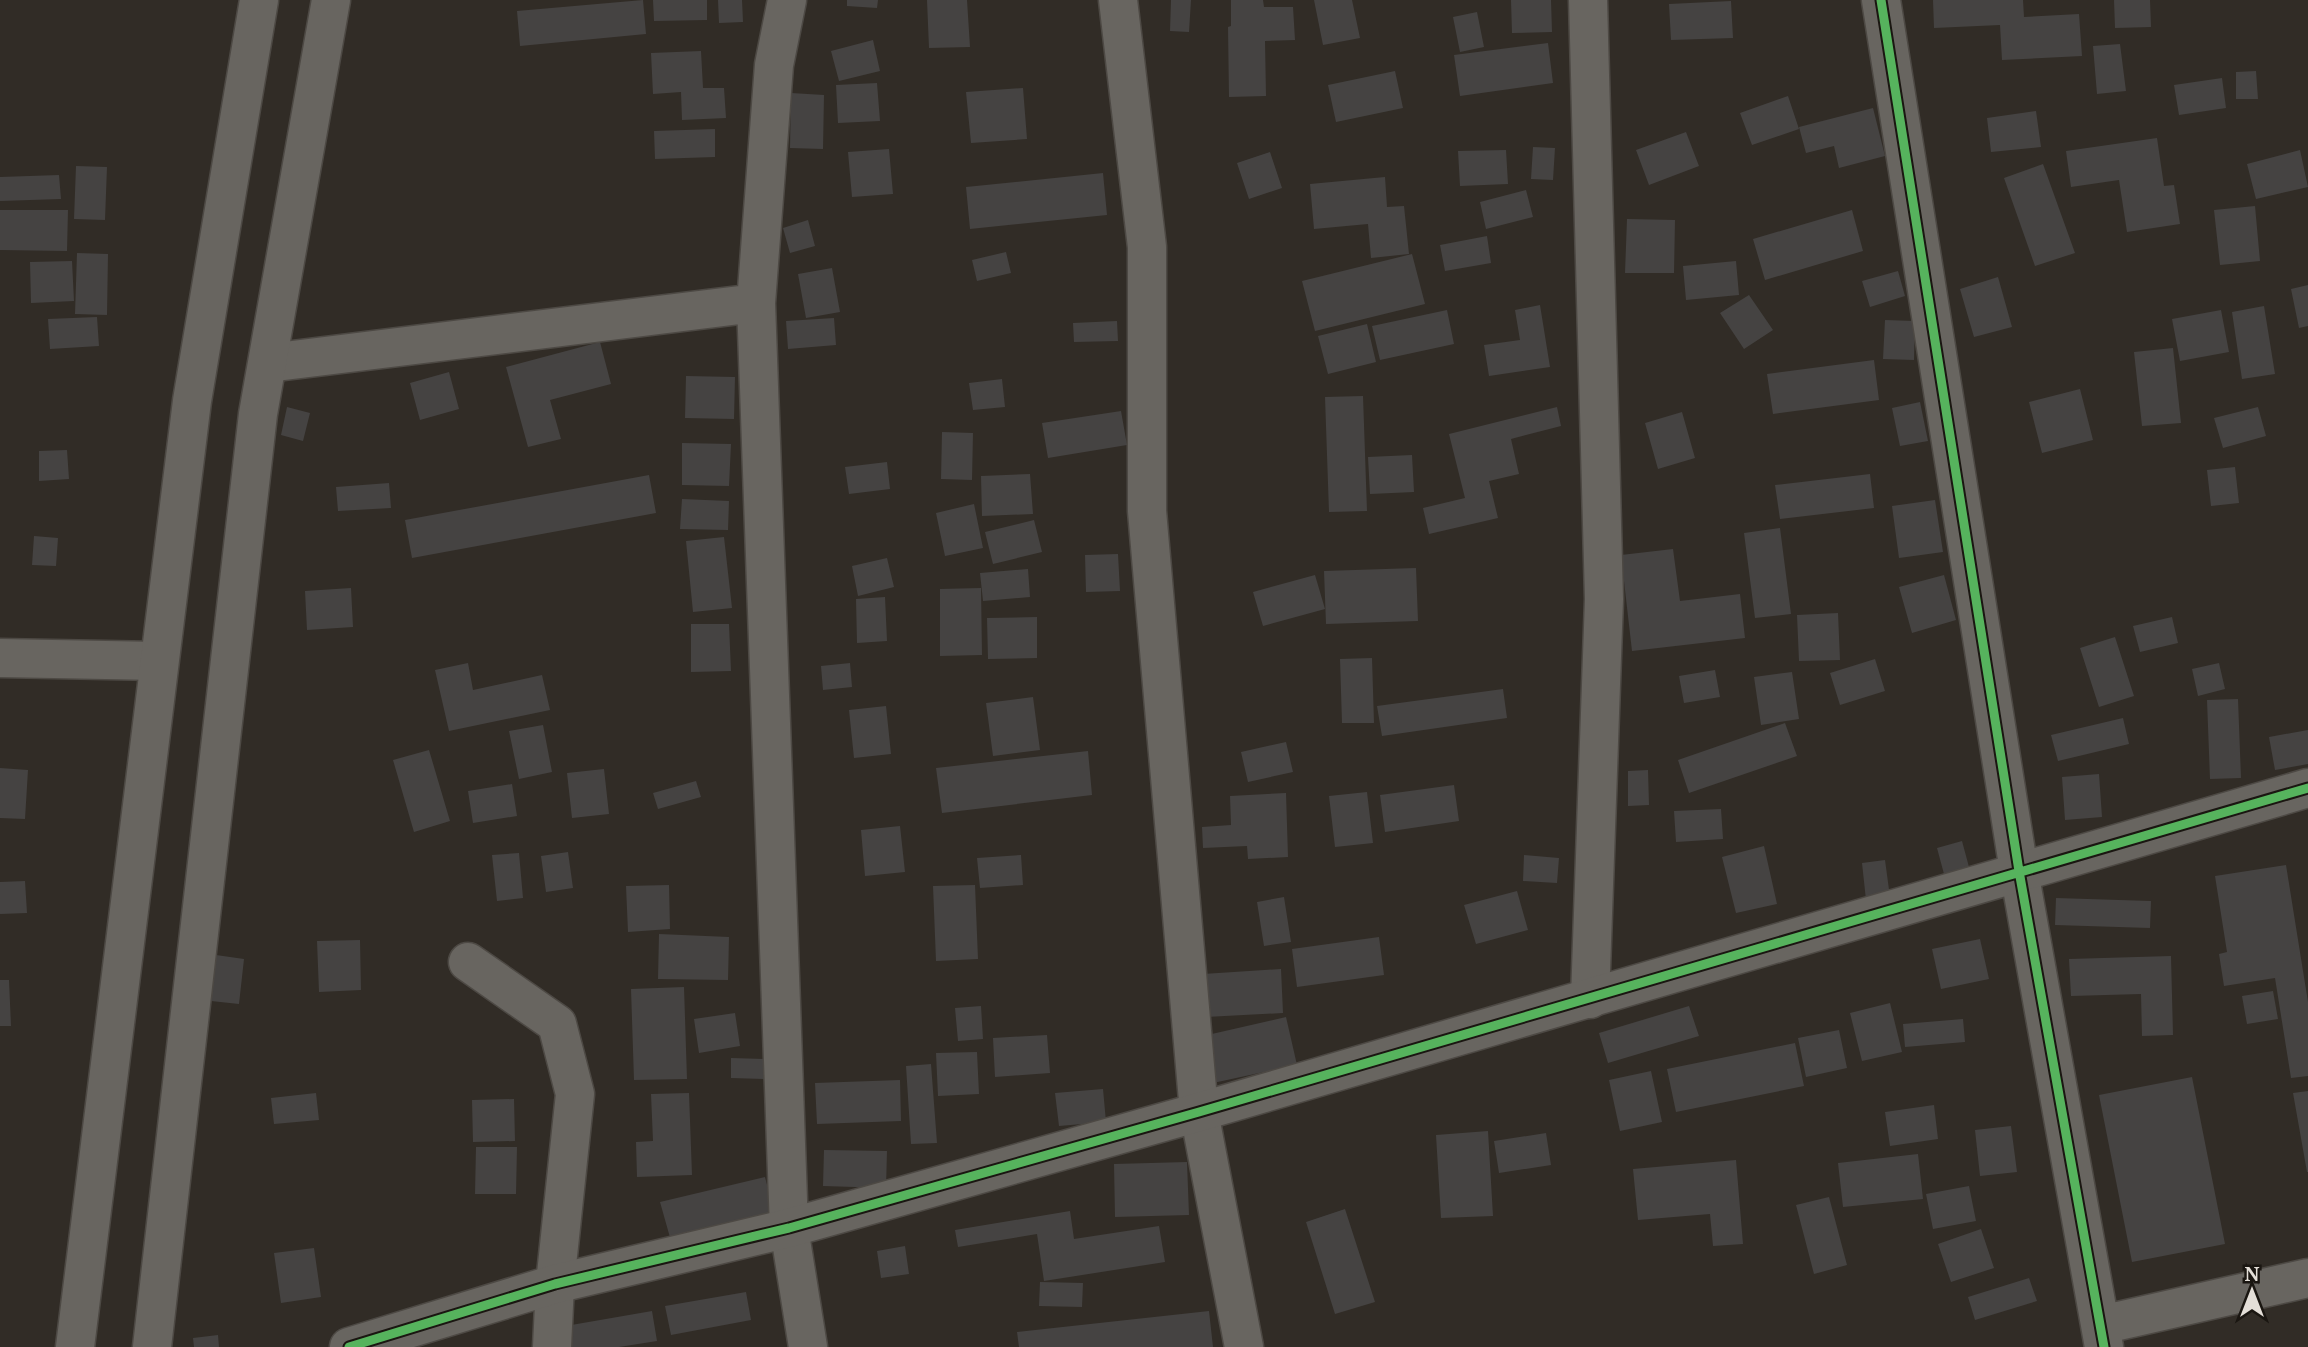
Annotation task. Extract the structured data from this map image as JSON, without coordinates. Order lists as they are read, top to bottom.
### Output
{
  "north": "top"
}
